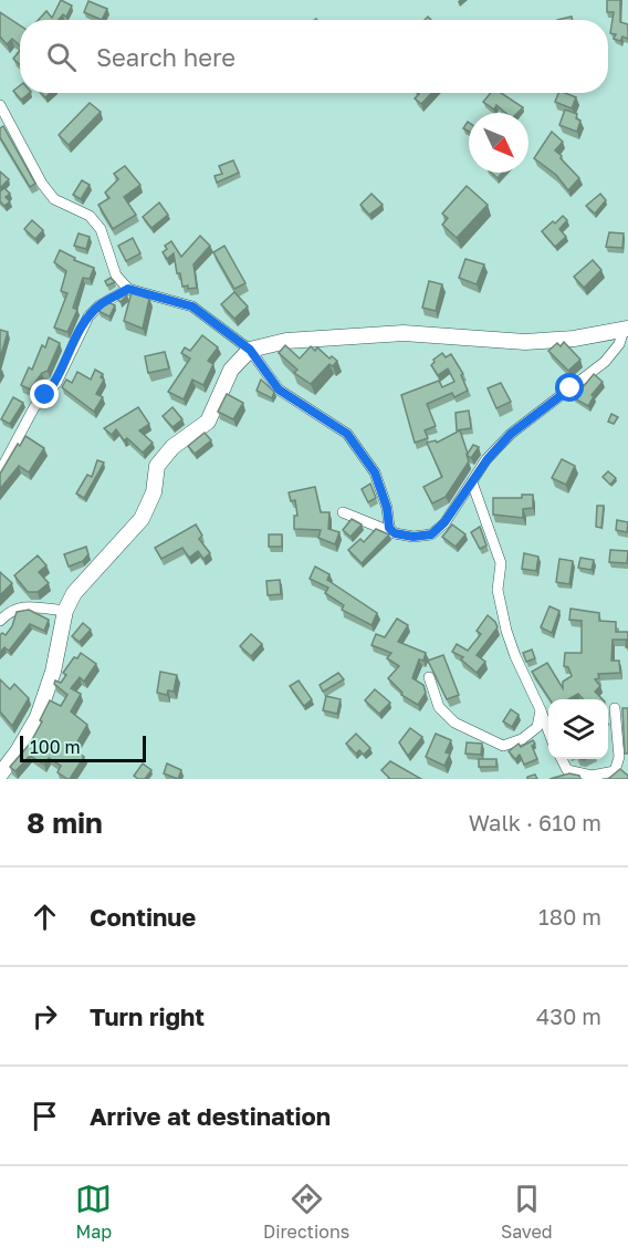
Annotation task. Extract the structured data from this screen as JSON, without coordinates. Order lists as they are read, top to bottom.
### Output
{
  "scale_bar": "100 m",
  "north": "bottom right",
  "page": {
    "search": "Search here",
    "scale": "100 m",
    "heading": ["8 min", "Walk · 610 m"],
    "list": [
      ["Continue", "180 m"],
      ["Turn right", "430 m"],
      "Arrive at destination"
    ],
    "nav": ["Map", "Directions", "Saved"]
  }
}
